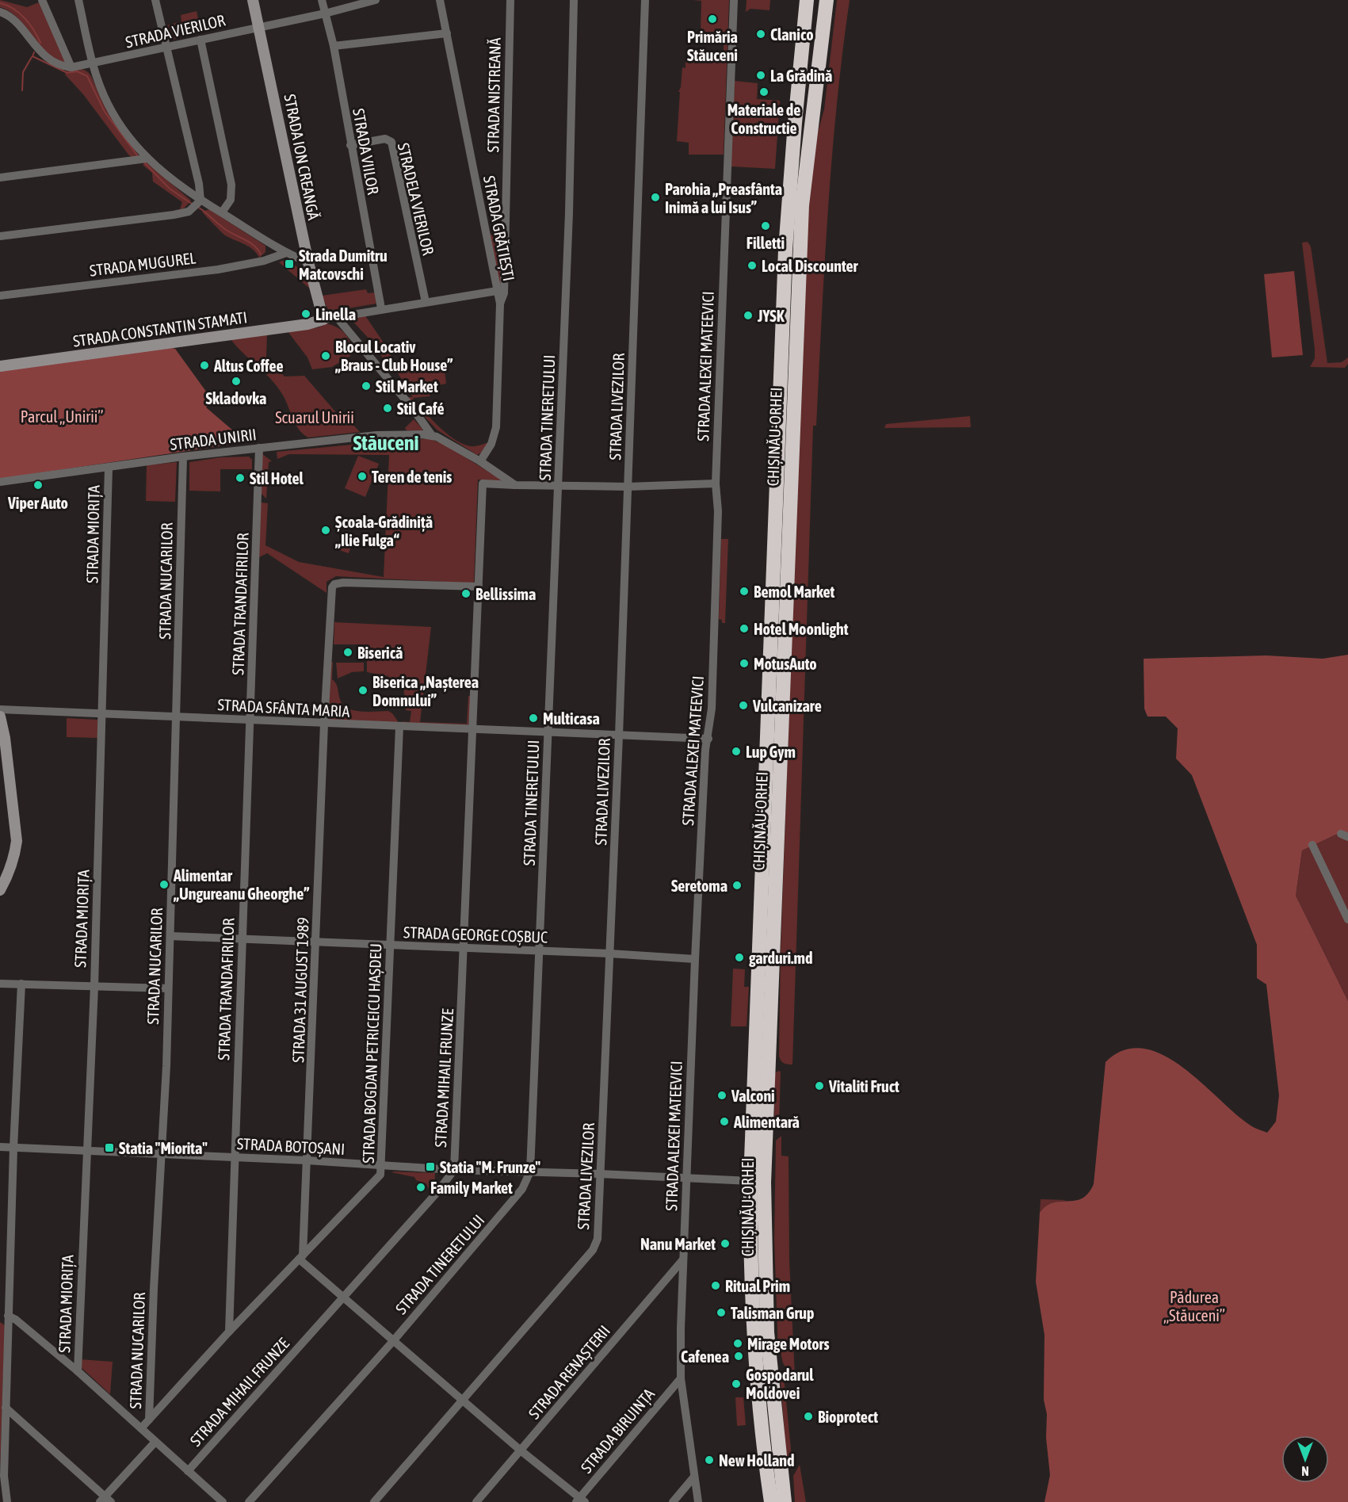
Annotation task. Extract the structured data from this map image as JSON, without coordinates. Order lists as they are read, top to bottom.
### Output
{
  "streets": {
    "highway": ["CHIȘINĂU-ORHEI"],
    "street": [
      "STRADA VIERILOR",
      "STRADA NISTREANĂ",
      "STRADA VIILOR",
      "STRADA ION CREANGĂ",
      "STRADELA VIERILOR",
      "STRADA GRĂTIEȘTI",
      "STRADA MUGUREL",
      "STRADA CONSTANTIN STAMATI",
      "STRADA ALEXEI MATEEVICI",
      "STRADA LIVEZILOR",
      "STRADA TINERETULUI",
      "STRADA UNIRII",
      "STRADA MIORIȚA",
      "STRADA NUCARILOR",
      "STRADA TRANDAFIRILOR",
      "STRADA SFÂNTA MARIA",
      "STRADA GEORGE COȘBUC",
      "STRADA 31 AUGUST 1989",
      "STRADA BOGDAN PETRICEICU HAȘDEU",
      "STRADA MIHAIL FRUNZE",
      "STRADA BOTOȘANI",
      "STRADA RENAȘTERII",
      "STRADA BIRUINȚA"
    ]
  },
  "crossings": [
    ["STRADA VIERILOR", "STRADA VIILOR"],
    ["STRADA VIERILOR", "STRADA ION CREANGĂ"],
    ["STRADA NISTREANĂ", "STRADA GRĂTIEȘTI"],
    ["STRADA VIILOR", "STRADELA VIERILOR"],
    ["STRADA ION CREANGĂ", "STRADA CONSTANTIN STAMATI"],
    ["STRADA ALEXEI MATEEVICI", "STRADA SFÂNTA MARIA"],
    ["STRADA ALEXEI MATEEVICI", "STRADA GEORGE COȘBUC"],
    ["STRADA ALEXEI MATEEVICI", "STRADA BOTOȘANI"],
    ["STRADA ALEXEI MATEEVICI", "STRADA RENAȘTERII"],
    ["STRADA ALEXEI MATEEVICI", "STRADA BIRUINȚA"],
    ["STRADA LIVEZILOR", "STRADA SFÂNTA MARIA"],
    ["STRADA LIVEZILOR", "STRADA GEORGE COȘBUC"],
    ["STRADA LIVEZILOR", "STRADA BOTOȘANI"],
    ["STRADA TINERETULUI", "STRADA SFÂNTA MARIA"],
    ["STRADA TINERETULUI", "STRADA GEORGE COȘBUC"],
    ["STRADA TINERETULUI", "STRADA BOTOȘANI"],
    ["CHIȘINĂU-ORHEI", "STRADA BOTOȘANI"],
    ["STRADA UNIRII", "STRADA MIORIȚA"],
    ["STRADA UNIRII", "STRADA NUCARILOR"],
    ["STRADA UNIRII", "STRADA TRANDAFIRILOR"],
    ["STRADA MIORIȚA", "STRADA SFÂNTA MARIA"],
    ["STRADA MIORIȚA", "STRADA BOTOȘANI"],
    ["STRADA NUCARILOR", "STRADA SFÂNTA MARIA"],
    ["STRADA NUCARILOR", "STRADA GEORGE COȘBUC"],
    ["STRADA NUCARILOR", "STRADA BOGDAN PETRICEICU HAȘDEU"],
    ["STRADA NUCARILOR", "STRADA BOTOȘANI"],
    ["STRADA TRANDAFIRILOR", "STRADA SFÂNTA MARIA"],
    ["STRADA TRANDAFIRILOR", "STRADA GEORGE COȘBUC"],
    ["STRADA TRANDAFIRILOR", "STRADA BOGDAN PETRICEICU HAȘDEU"],
    ["STRADA TRANDAFIRILOR", "STRADA BOTOȘANI"],
    ["STRADA SFÂNTA MARIA", "STRADA 31 AUGUST 1989"],
    ["STRADA SFÂNTA MARIA", "STRADA BOGDAN PETRICEICU HAȘDEU"],
    ["STRADA SFÂNTA MARIA", "STRADA MIHAIL FRUNZE"],
    ["STRADA GEORGE COȘBUC", "STRADA 31 AUGUST 1989"],
    ["STRADA GEORGE COȘBUC", "STRADA BOGDAN PETRICEICU HAȘDEU"],
    ["STRADA GEORGE COȘBUC", "STRADA MIHAIL FRUNZE"],
    ["STRADA 31 AUGUST 1989", "STRADA BOGDAN PETRICEICU HAȘDEU"],
    ["STRADA 31 AUGUST 1989", "STRADA MIHAIL FRUNZE"],
    ["STRADA 31 AUGUST 1989", "STRADA BOTOȘANI"],
    ["STRADA BOGDAN PETRICEICU HAȘDEU", "STRADA BOTOȘANI"],
    ["STRADA MIHAIL FRUNZE", "STRADA BOTOȘANI"]
  ],
  "districts": ["Stăuceni"],
  "parks": ["Parcul „Unirii”", "Scuarul Unirii", "Pădurea „Stăuceni”"],
  "places": {
    "other": [
      "Primăria Stăuceni",
      "Clanico",
      "La Grădină",
      "Materiale de Constructie",
      "Parohia „Preasfânta Inimă a lui Isus”",
      "Filletti",
      "Local Discounter",
      "Linella",
      "JYSK",
      "Blocul Locativ „Braus - Club House”",
      "Altus Coffee",
      "Skladovka",
      "Stil Market",
      "Stil Café",
      "Teren de tenis",
      "Stil Hotel",
      "Viper Auto",
      "Școala-Grădiniță „Ilie Fulga“",
      "Bemol Market",
      "Bellissima",
      "Hotel Moonlight",
      "Biserică",
      "MotusAuto",
      "Biserica „Nașterea Domnului”",
      "Vulcanizare",
      "Multicasa",
      "Lup Gym",
      "Alimentar „Ungureanu Gheorghe”",
      "Seretoma",
      "garduri.md",
      "Vitaliti Fruct",
      "Valconi",
      "Alimentară",
      "Family Market",
      "Nanu Market",
      "Ritual Prim",
      "Talisman Grup",
      "Mirage Motors",
      "Cafenea",
      "Gospodarul Moldovei",
      "Bioprotect",
      "New Holland"
    ],
    "transit": ["Strada Dumitru Matcovschi", "Statia \"Miorita\"", "Statia \"M. Frunze\""]
  },
  "north": "bottom"
}
